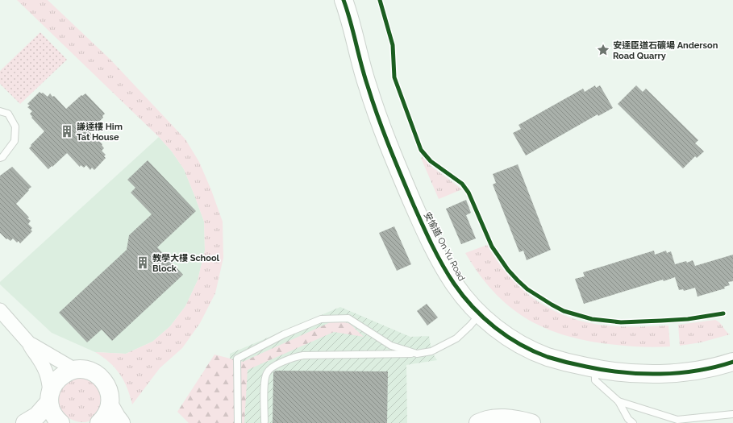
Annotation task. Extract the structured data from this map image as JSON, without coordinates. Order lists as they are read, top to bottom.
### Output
{
  "streets": {
    "street": ["安愉道 On Yu Road"]
  },
  "places": {
    "place": ["安達臣道石礦場 Anderson Road Quarry"],
    "building": ["謙達樓 Him Tat House", "教學大樓 School Block"]
  }
}
